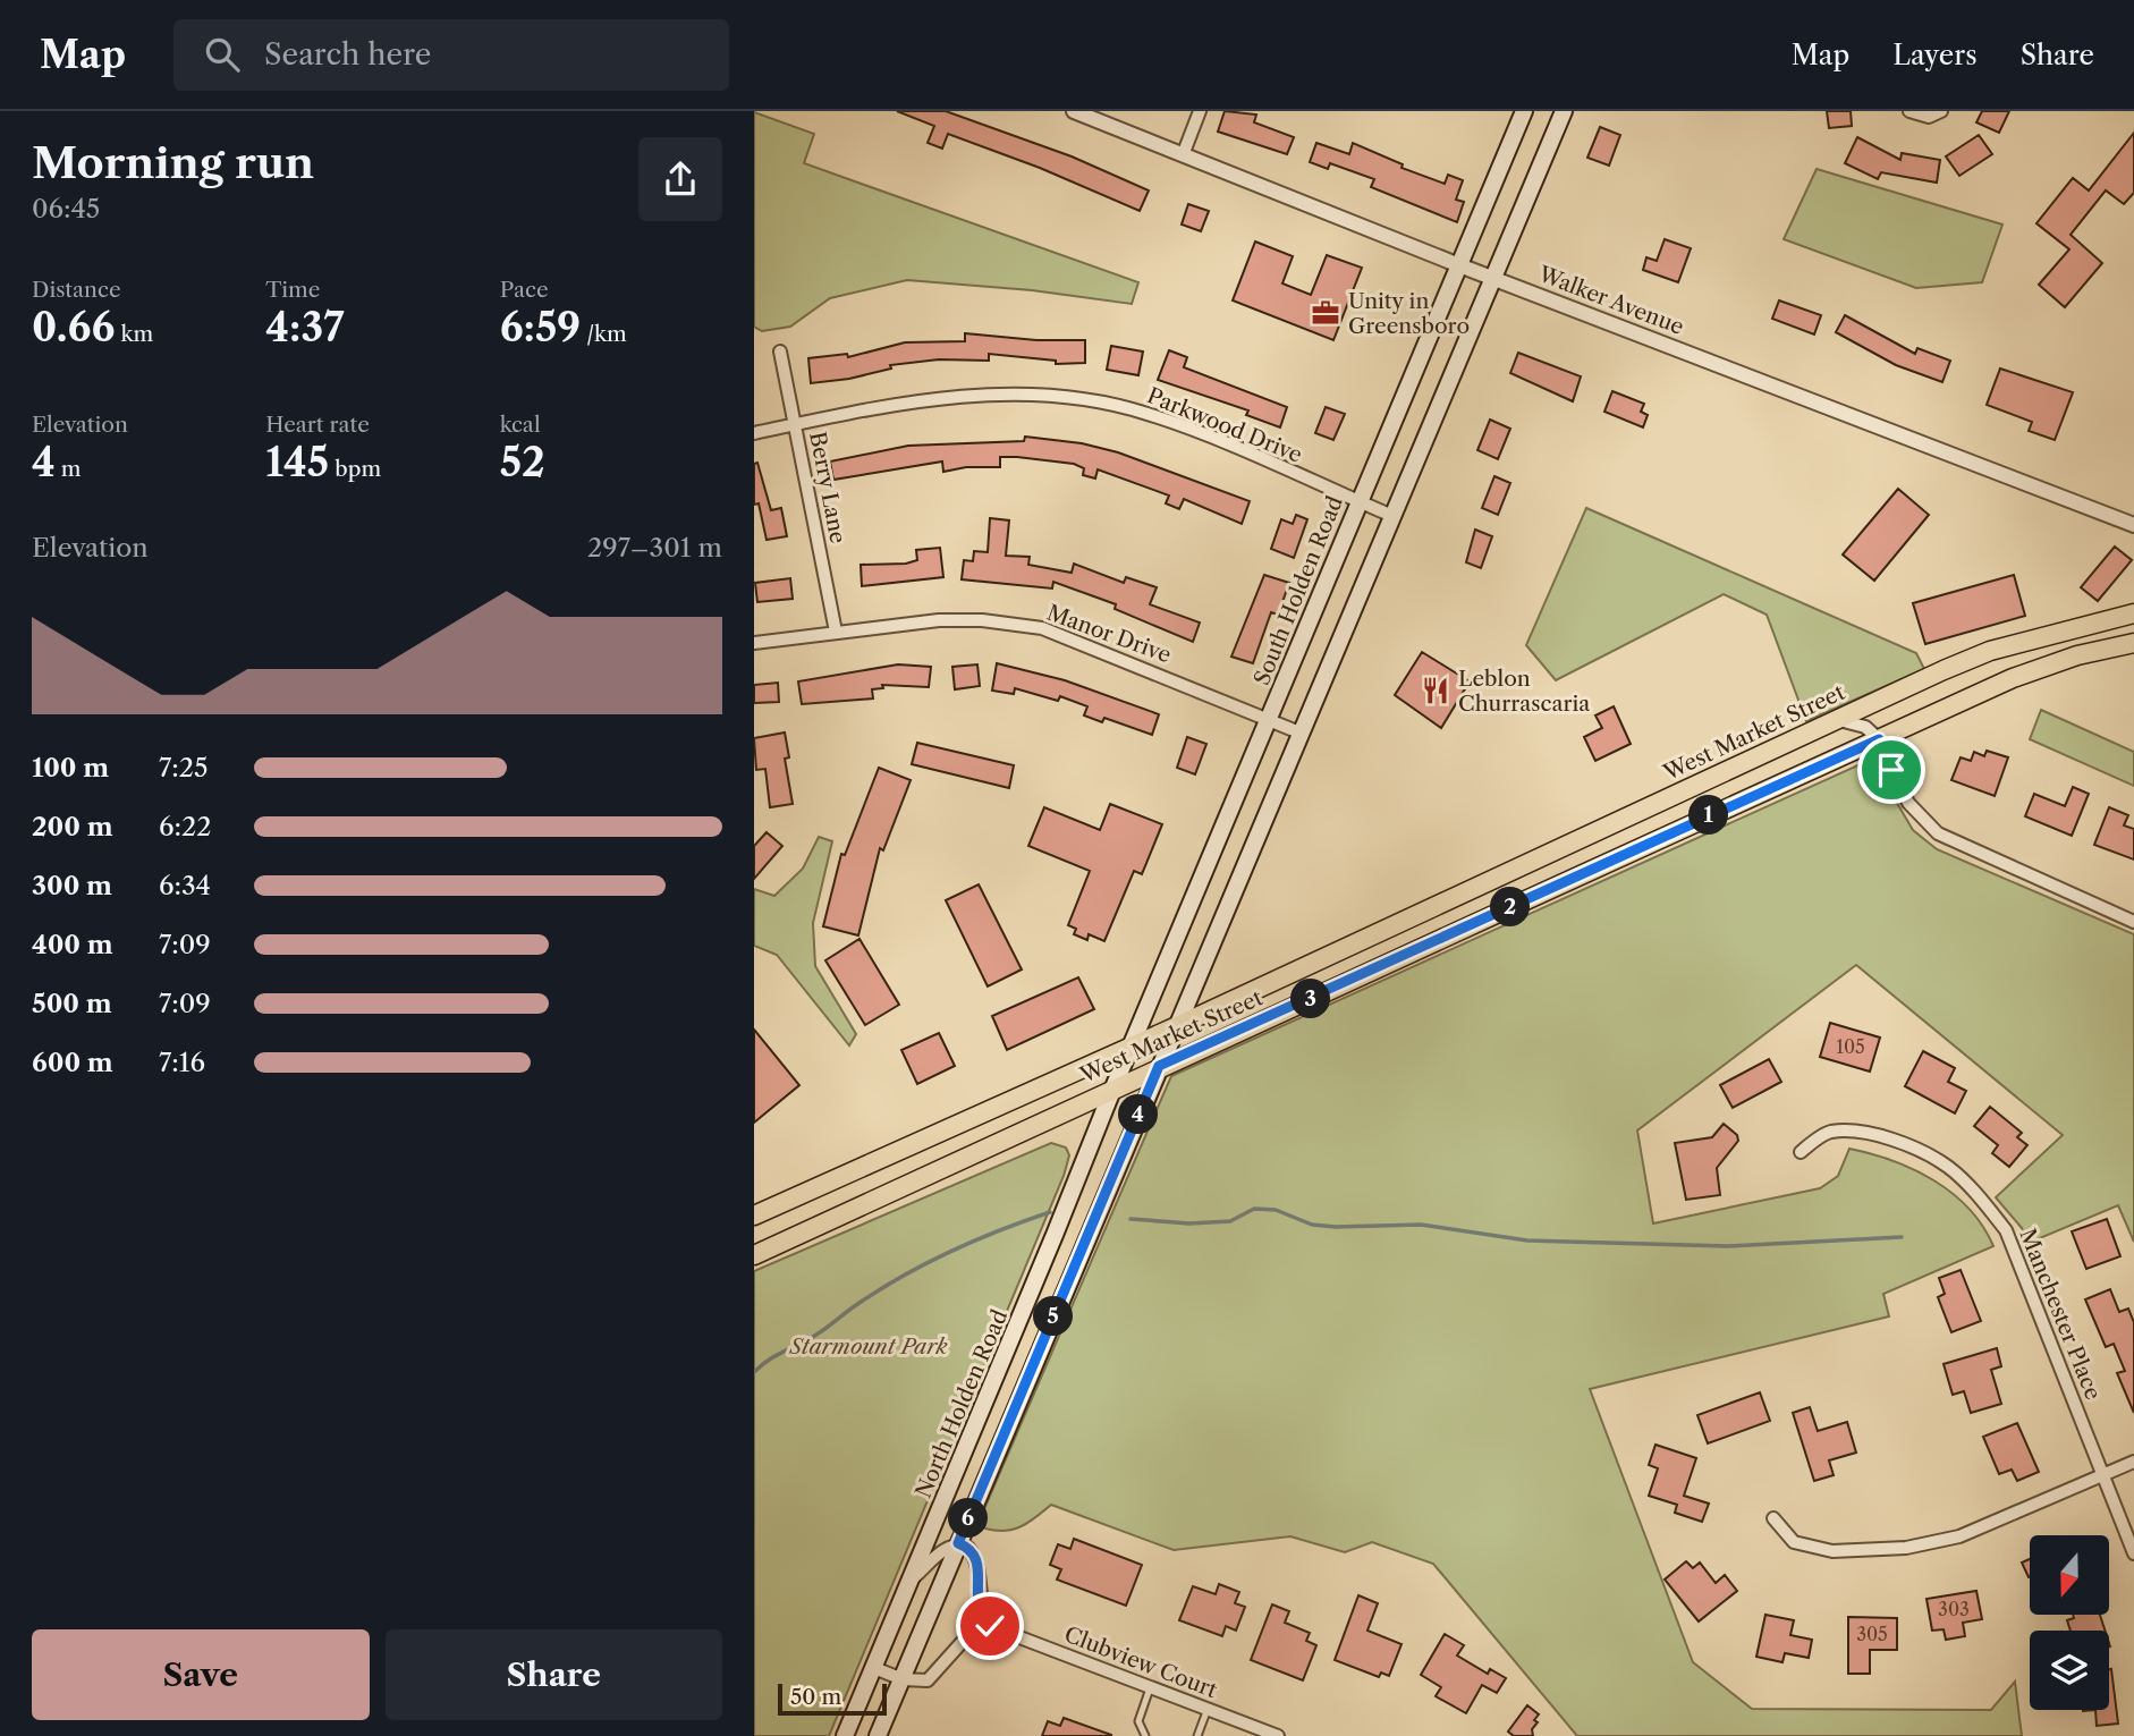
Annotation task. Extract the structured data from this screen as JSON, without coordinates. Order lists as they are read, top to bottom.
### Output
{
  "streets": {
    "main road": ["South Holden Road", "West Market Street", "North Holden Road"],
    "street": [
      "Walker Avenue",
      "Parkwood Drive",
      "Berry Lane",
      "Manor Drive",
      "Manchester Place",
      "Clubview Court"
    ]
  },
  "crossings": [
    ["Walker Avenue", "South Holden Road"],
    ["Parkwood Drive", "Berry Lane"],
    ["Parkwood Drive", "South Holden Road"],
    ["Berry Lane", "Manor Drive"],
    ["South Holden Road", "Manor Drive"],
    ["South Holden Road", "West Market Street"],
    ["South Holden Road", "North Holden Road"],
    ["West Market Street", "North Holden Road"]
  ],
  "parks": ["Starmount Park"],
  "places": {
    "office": ["Unity in Greensboro"],
    "restaurant": ["Leblon Churrascaria"]
  },
  "house_numbers": ["105", "303", "305"],
  "scale_bar": "50 m",
  "north": "bottom",
  "page": {
    "header": "Map",
    "search": "Search here",
    "nav": ["Map", "Layers", "Share"],
    "heading": ["Morning run", "06:45"],
    "stats": [
      ["Distance", "0.66 km"],
      ["Time", "4:37"],
      ["Pace", "6:59 /km"],
      ["Elevation", "4 m"],
      ["Heart rate", "145 bpm"],
      ["kcal", "52"]
    ],
    "chart": ["Elevation", "297–301 m"],
    "list": [
      {
        "name": "100 m",
        "note": "7:25"
      },
      {
        "name": "200 m",
        "note": "6:22"
      },
      {
        "name": "300 m",
        "note": "6:34"
      },
      {
        "name": "400 m",
        "note": "7:09"
      },
      {
        "name": "500 m",
        "note": "7:09"
      },
      {
        "name": "600 m",
        "note": "7:16"
      }
    ],
    "pins": [
      "1",
      "2",
      "3",
      "4",
      "5",
      "6"
    ],
    "buttons": ["Save", "Share"],
    "scale": "50 m"
  }
}
